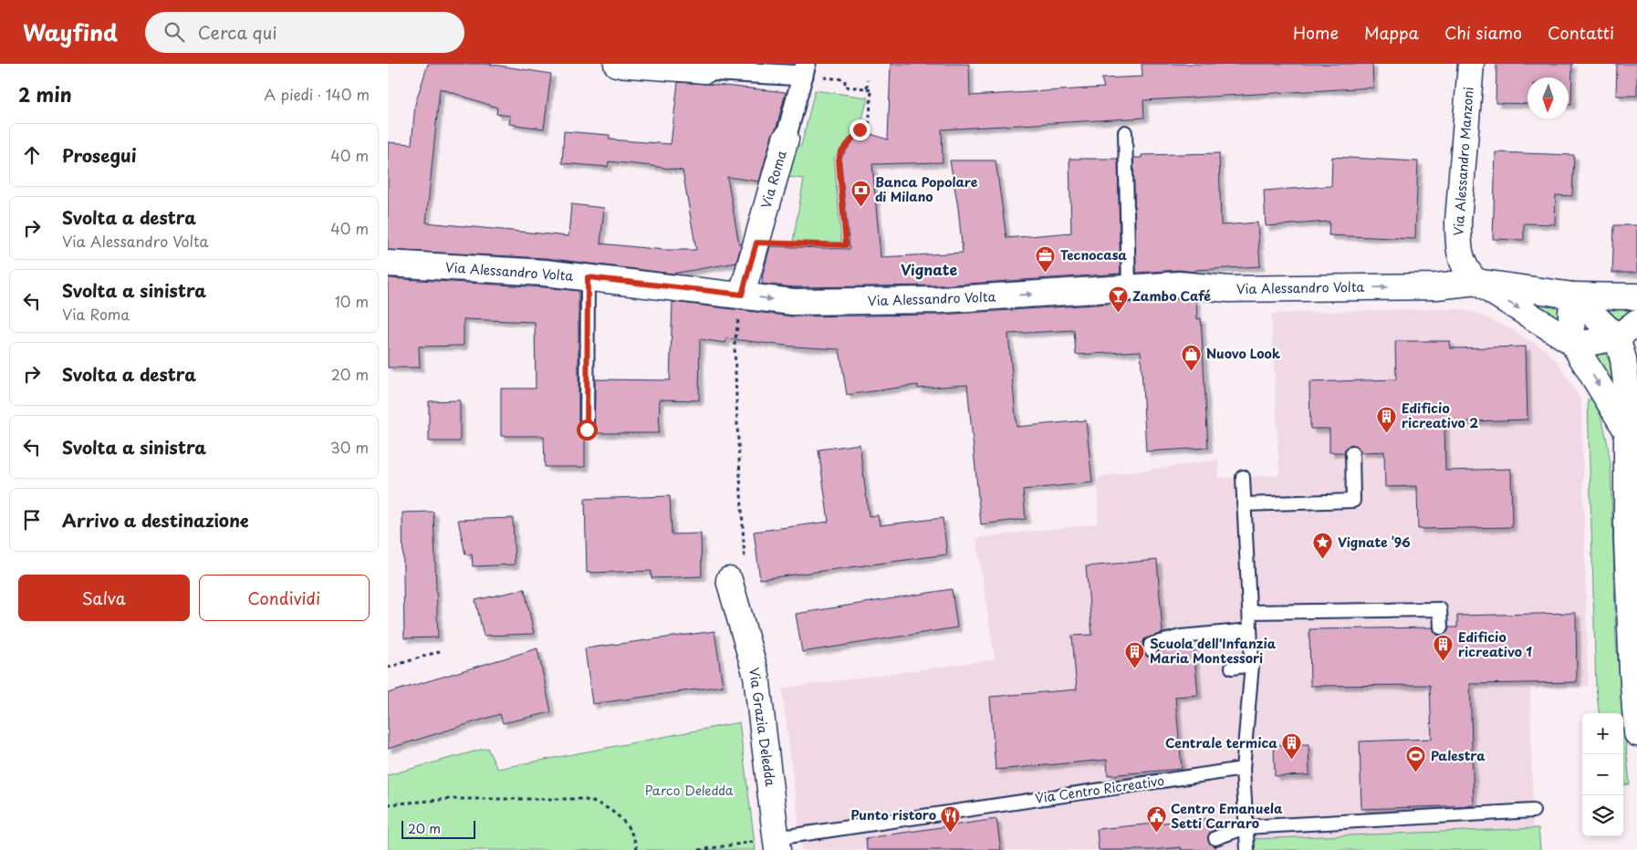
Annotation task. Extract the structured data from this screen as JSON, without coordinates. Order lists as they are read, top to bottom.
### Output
{
  "streets": {
    "street": [
      "Via Alessandro Manzoni",
      "Via Roma",
      "Via Alessandro Volta",
      "Via Grazia Deledda"
    ],
    "lane": ["Via Centro Ricreativo"]
  },
  "crossings": [
    ["Via Alessandro Manzoni", "Via Alessandro Volta"],
    ["Via Roma", "Via Alessandro Volta"],
    ["Via Grazia Deledda", "Via Centro Ricreativo"]
  ],
  "one_way": ["Via Alessandro Volta"],
  "districts": ["Vignate"],
  "parks": ["Parco Deledda"],
  "places": {
    "bank": ["Banca Popolare di Milano"],
    "office": ["Tecnocasa"],
    "bar": ["Zambo Café"],
    "shop": ["Nuovo Look"],
    "building": [
      "Edificio ricreativo 2",
      "Edificio ricreativo 1",
      "Scuola dell'Infanzia Maria Montessori",
      "Centrale termica"
    ],
    "place": ["Vignate ’96"],
    "sports": ["Palestra"],
    "restaurant": ["Punto ristoro"],
    "public building": ["Centro Emanuela Setti Carraro"]
  },
  "scale_bar": "20 m",
  "north": "bottom",
  "page": {
    "header": "Wayfind",
    "search": "Cerca qui",
    "nav": [
      "Home",
      "Mappa",
      "Chi siamo",
      "Contatti"
    ],
    "heading": ["2 min", "A piedi · 140 m"],
    "list": [
      ["Prosegui", "40 m"],
      ["Svolta a destra", "Via Alessandro Volta", "40 m"],
      ["Svolta a sinistra", "Via Roma", "10 m"],
      ["Svolta a destra", "20 m"],
      ["Svolta a sinistra", "30 m"],
      "Arrivo a destinazione"
    ],
    "buttons": ["Salva", "Condividi"],
    "map_buttons": ["+", "−"],
    "scale": "20 m"
  }
}
